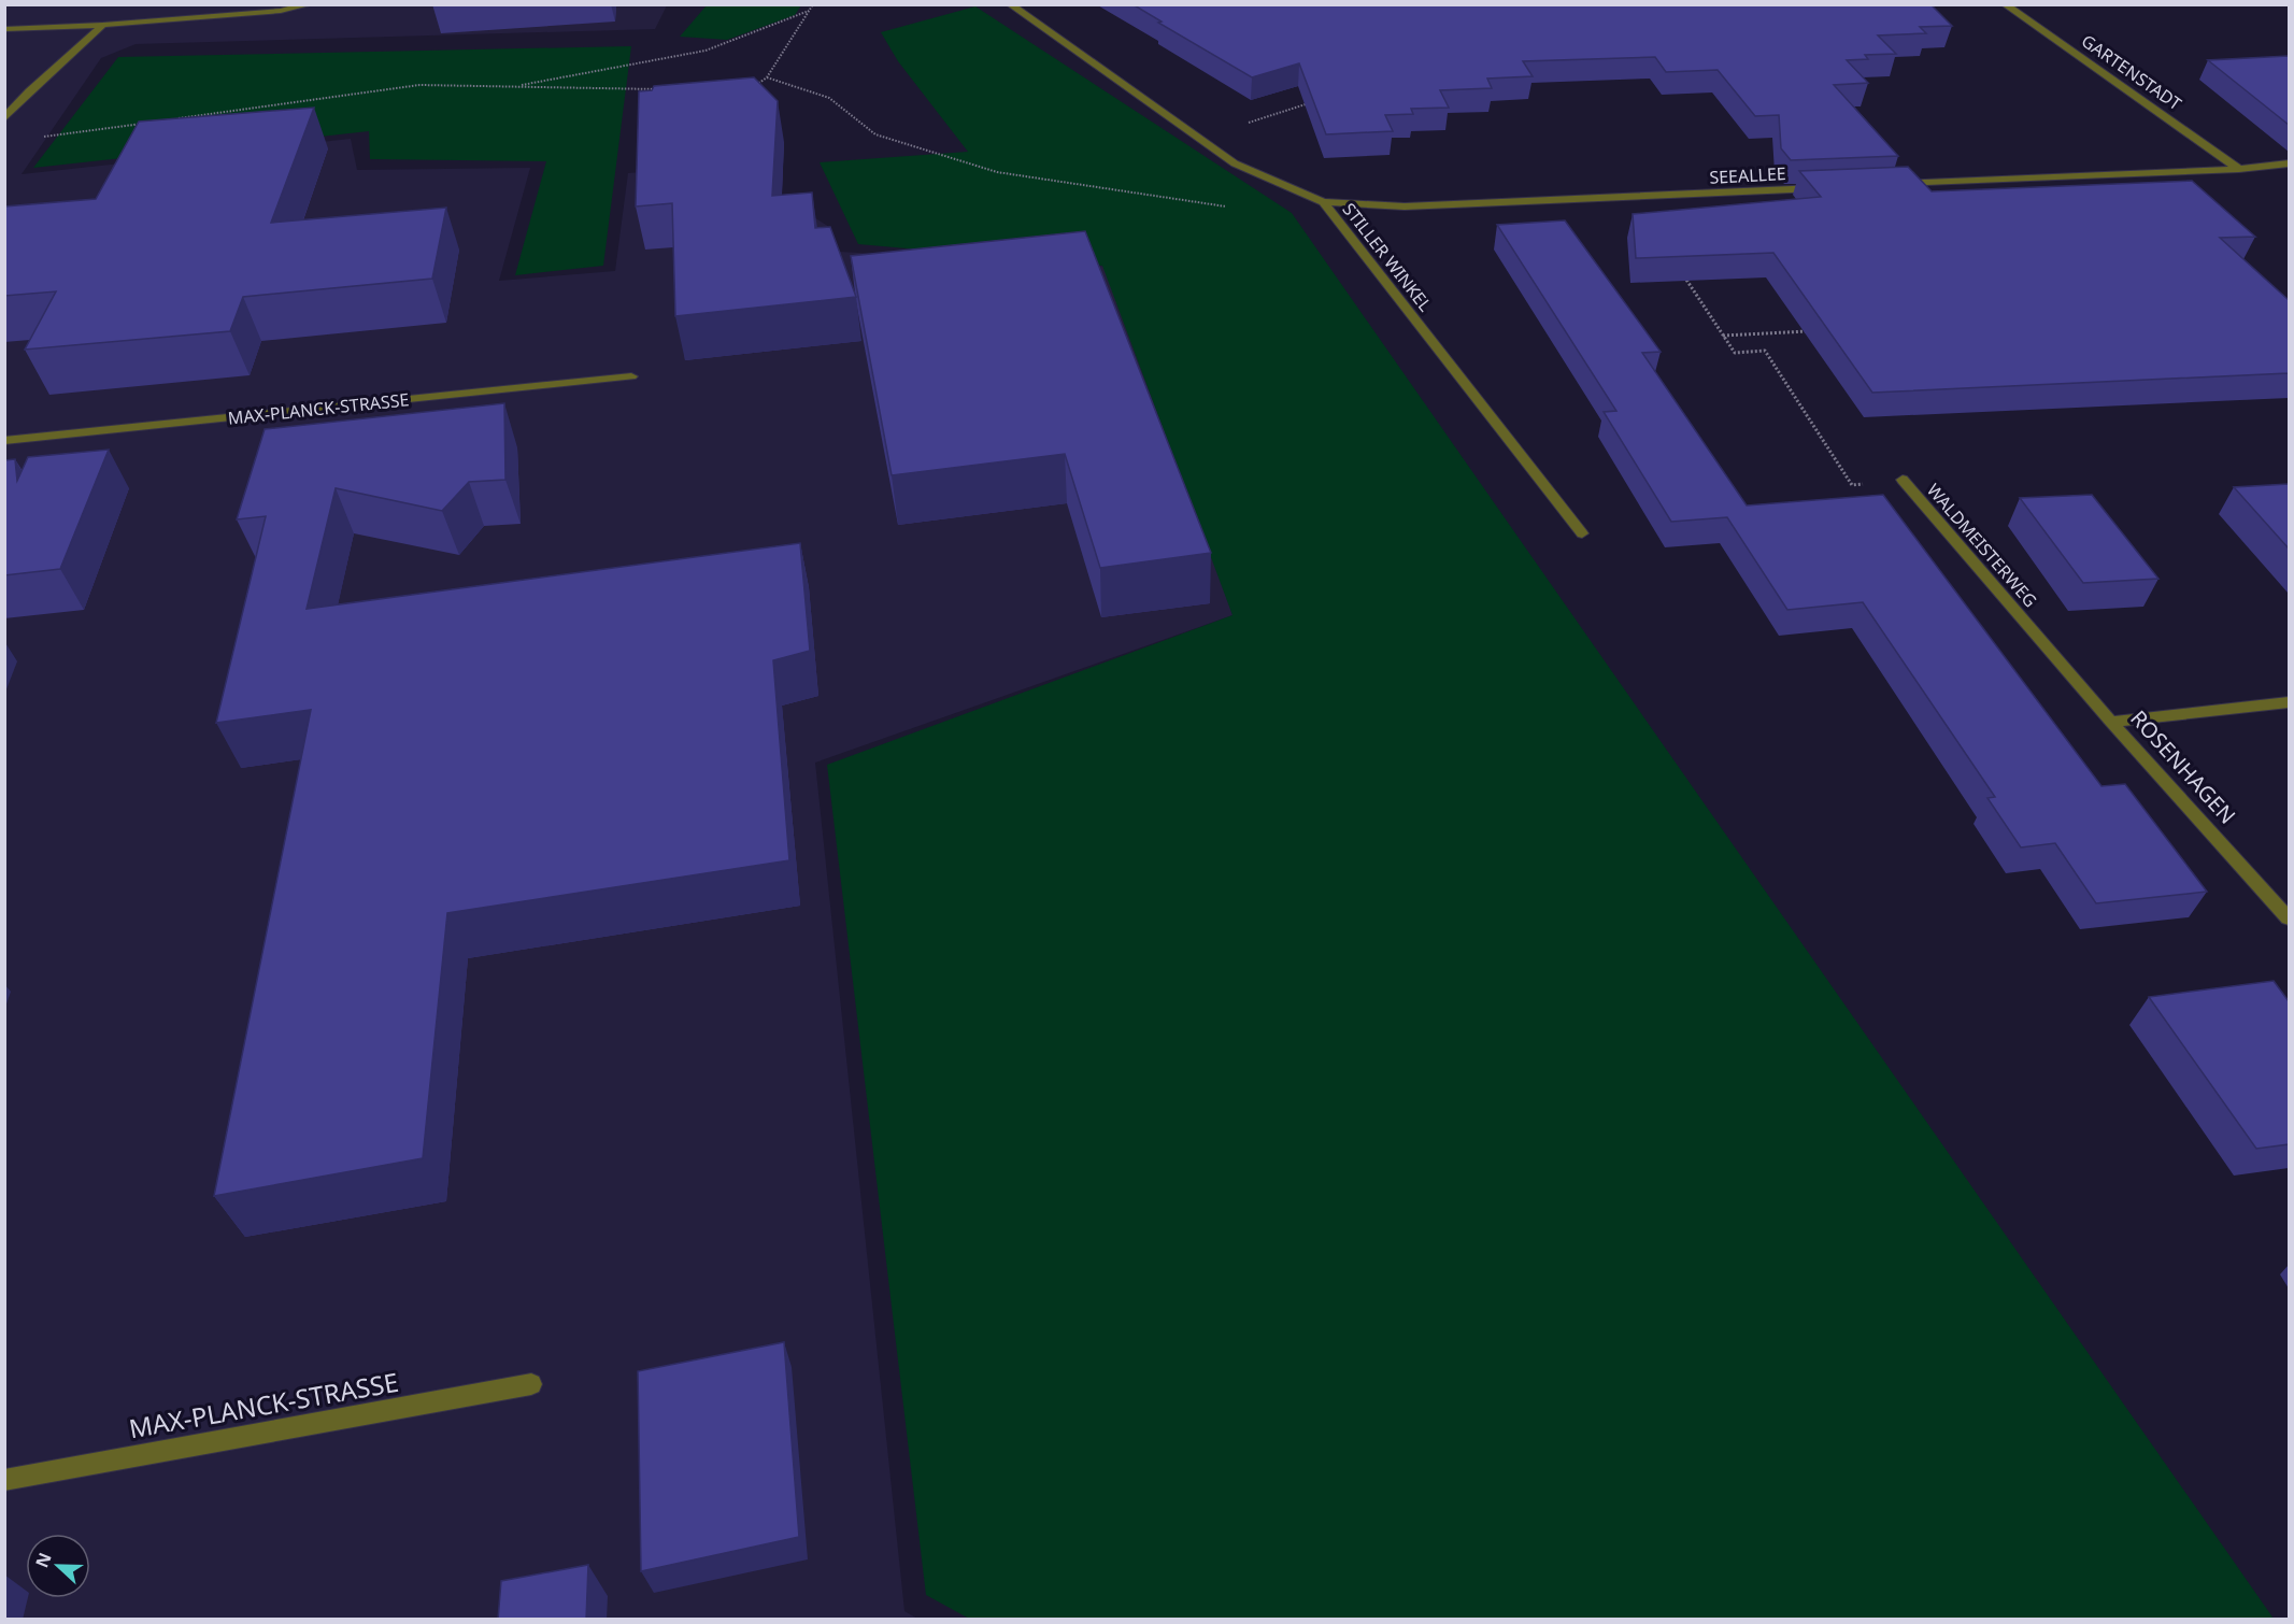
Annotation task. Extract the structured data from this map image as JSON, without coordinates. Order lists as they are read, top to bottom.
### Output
{
  "streets": {
    "street": [
      "GARTENSTADT",
      "SEEALLEE",
      "STILLER WINKEL",
      "MAX-PLANCK-STRASSE",
      "WALDMEISTERWEG",
      "ROSENHAGEN"
    ]
  },
  "crossings": [
    ["SEEALLEE", "STILLER WINKEL"],
    ["WALDMEISTERWEG", "ROSENHAGEN"]
  ],
  "north": "left"
}
